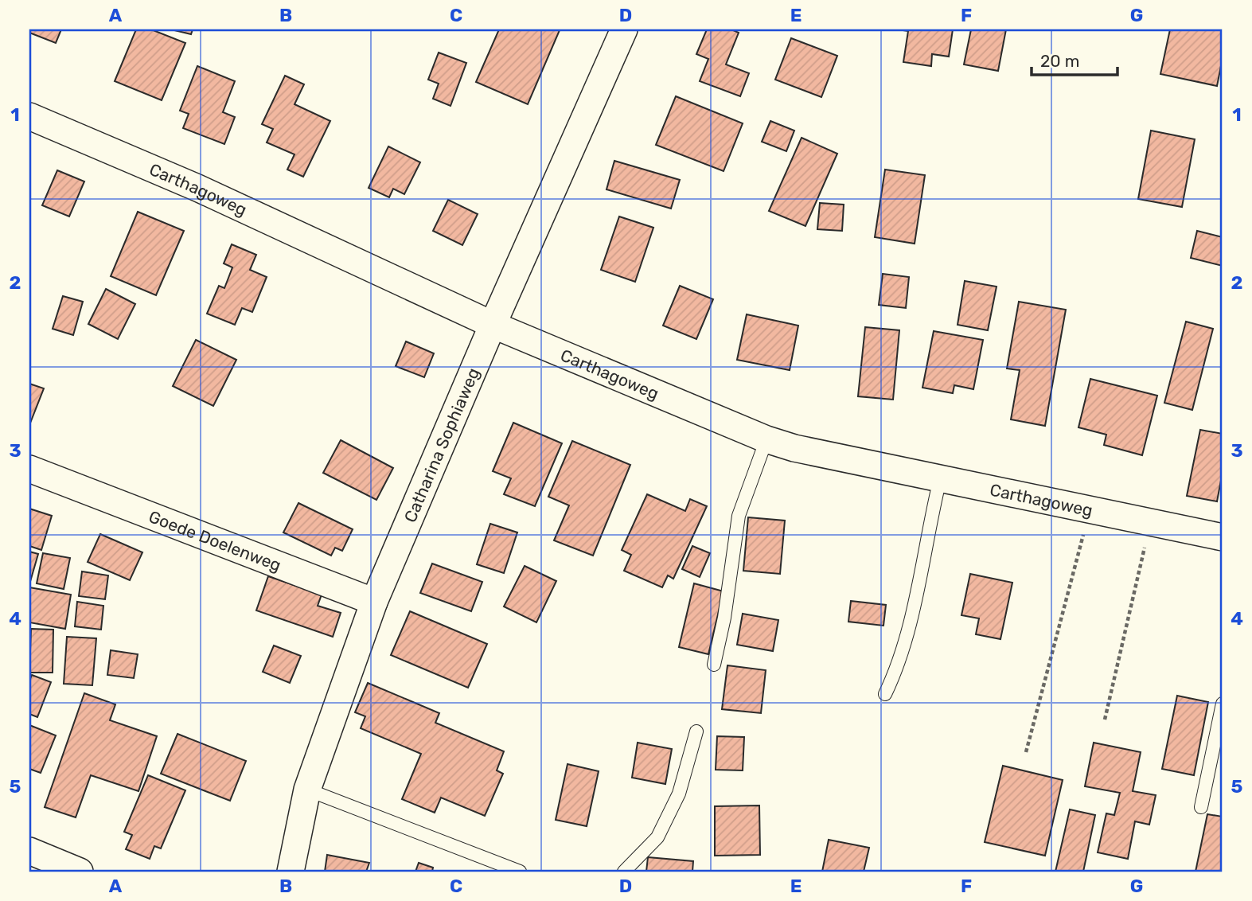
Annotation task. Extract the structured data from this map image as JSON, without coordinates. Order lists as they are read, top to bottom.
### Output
{
  "streets": {
    "street": ["Carthagoweg", "Catharina Sophiaweg", "Goede Doelenweg"]
  },
  "crossings": [
    ["Carthagoweg", "Catharina Sophiaweg"],
    ["Catharina Sophiaweg", "Goede Doelenweg"]
  ],
  "scale_bar": "20 m",
  "grid": {
    "columns": [
      "A",
      "B",
      "C",
      "D",
      "E",
      "F",
      "G"
    ],
    "rows": [
      "1",
      "2",
      "3",
      "4",
      "5"
    ]
  }
}
